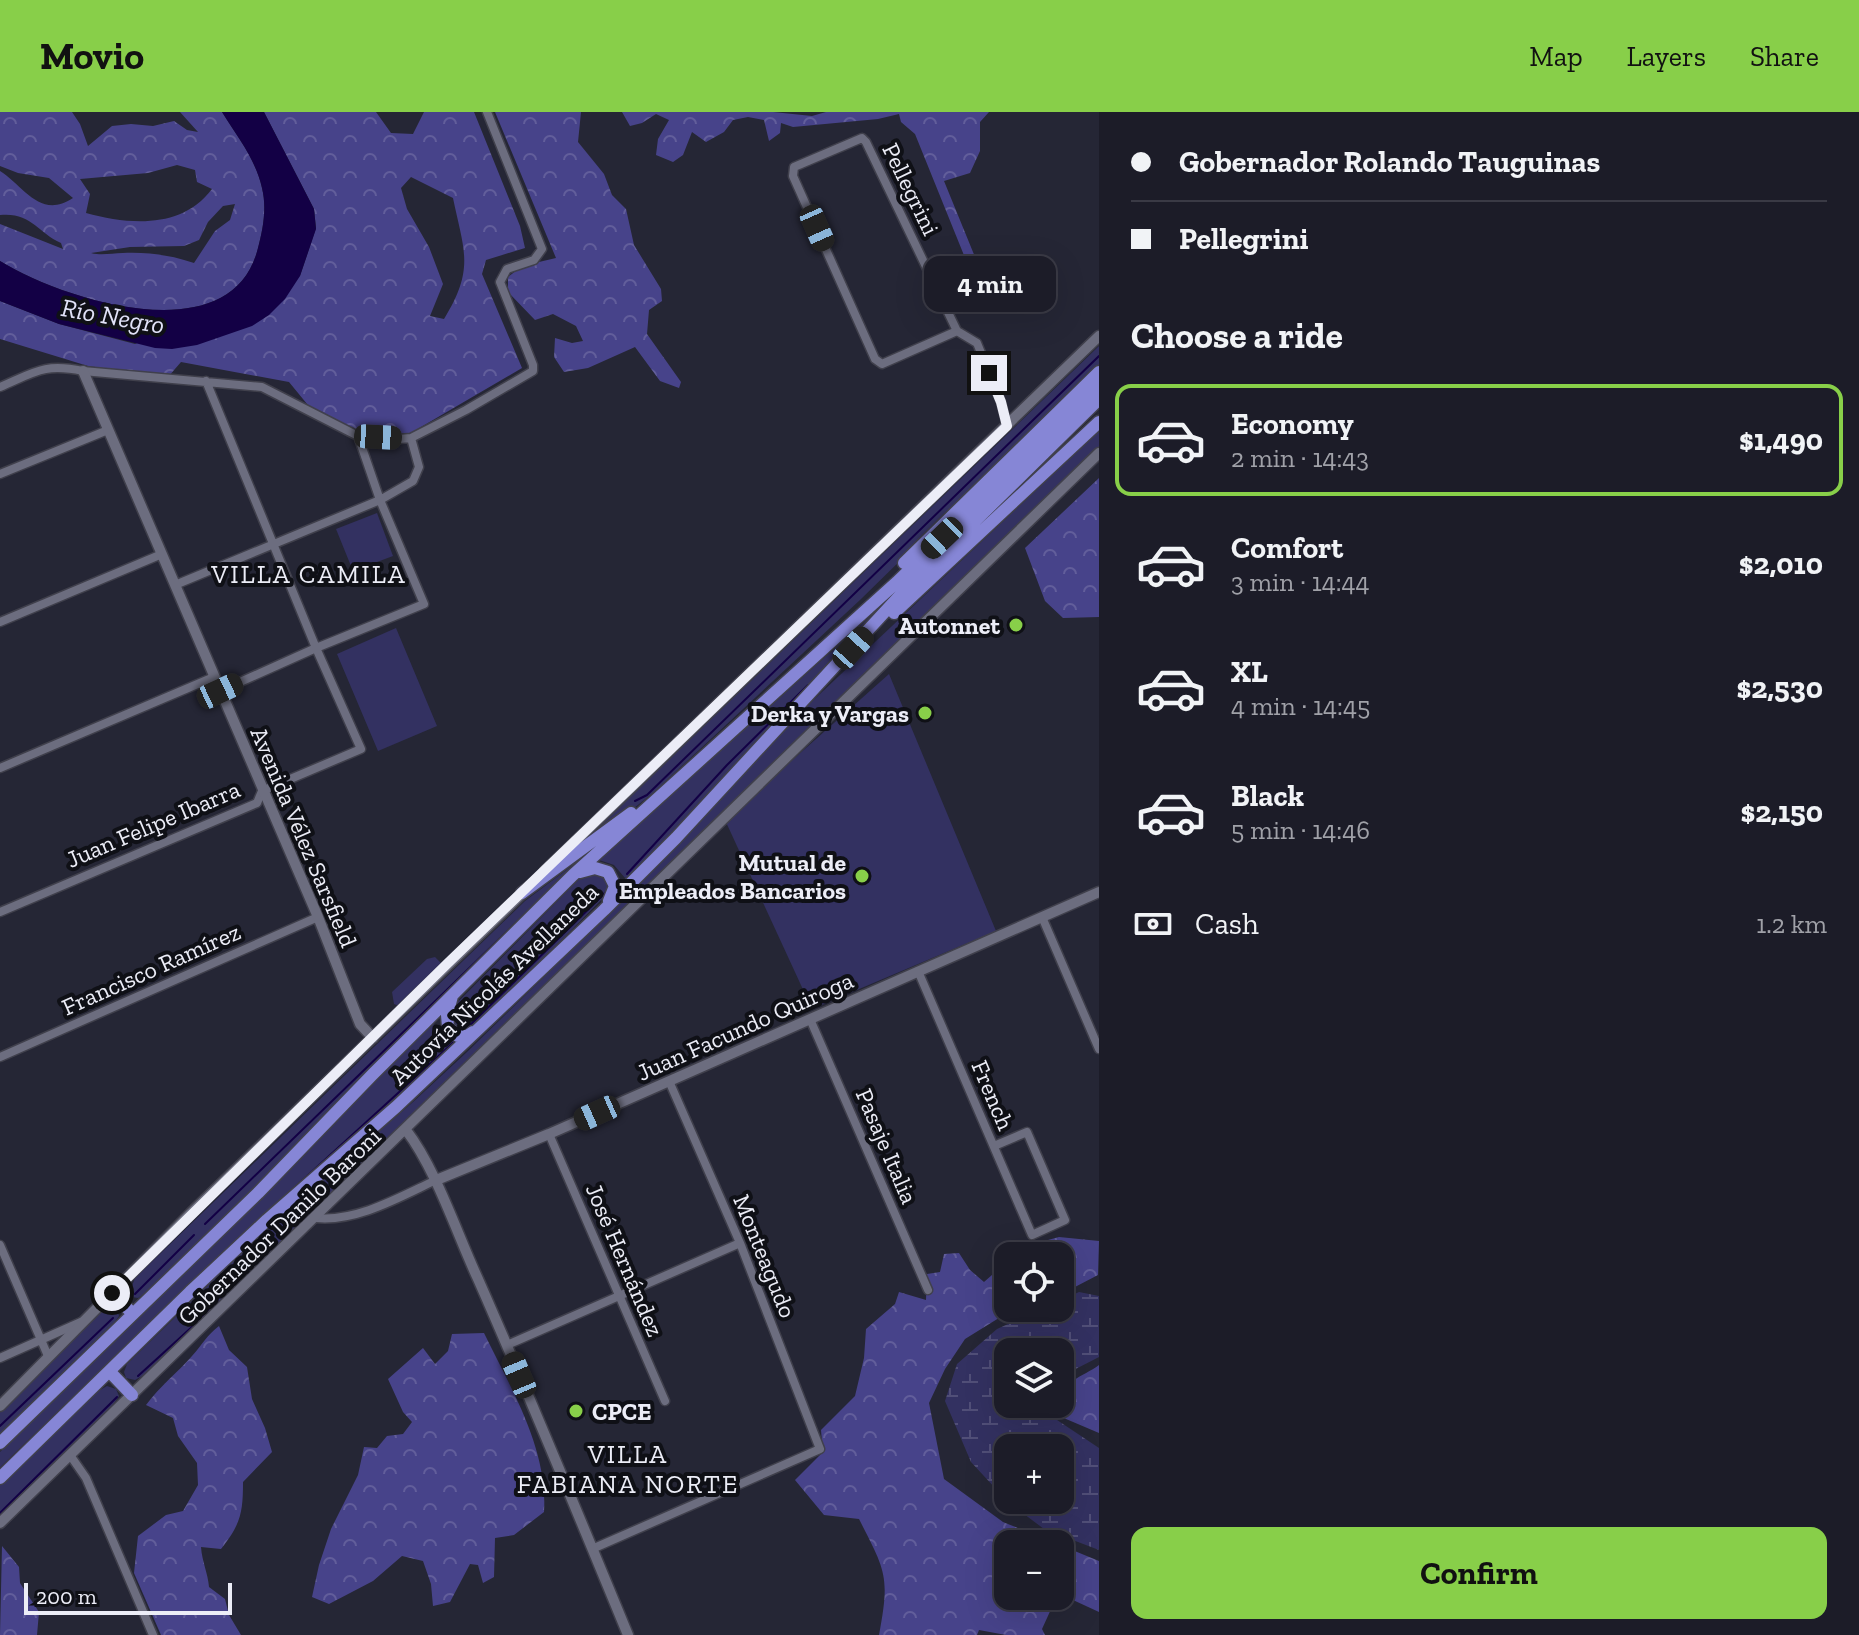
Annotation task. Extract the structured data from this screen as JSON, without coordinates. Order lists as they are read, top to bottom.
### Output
{
  "streets": {
    "highway": ["Autovía Nicolás Avellaneda"],
    "street": [
      "Pellegrini",
      "Juan Felipe Ibarra",
      "Avenida Vélez Sarsfield",
      "Francisco Ramírez",
      "Juan Facundo Quiroga",
      "French",
      "Pasaje Italia",
      "Gobernador Danilo Baroni",
      "Monteagudo",
      "José Hernández"
    ]
  },
  "crossings": [
    ["Juan Felipe Ibarra", "Avenida Vélez Sarsfield"],
    ["Avenida Vélez Sarsfield", "Francisco Ramírez"],
    ["Juan Facundo Quiroga", "French"],
    ["Juan Facundo Quiroga", "Pasaje Italia"],
    ["Juan Facundo Quiroga", "Gobernador Danilo Baroni"],
    ["Juan Facundo Quiroga", "Monteagudo"],
    ["Juan Facundo Quiroga", "José Hernández"]
  ],
  "districts": ["VILLA CAMILA", "VILLA FABIANA NORTE"],
  "water": ["Río Negro"],
  "places": [
    "Autonnet",
    "Derka y Vargas",
    "Mutual de Empleados Bancarios",
    "CPCE"
  ],
  "scale_bar": "200 m",
  "page": {
    "header": "Movio",
    "nav": ["Map", "Layers", "Share"],
    "banner": ["Gobernador Rolando Tauguinas", "Pellegrini"],
    "bubble": "4 min",
    "heading": "Choose a ride",
    "list": [
      {
        "name": "Economy",
        "note": "2 min · 14:43",
        "value": "$1,490"
      },
      {
        "name": "Comfort",
        "note": "3 min · 14:44",
        "value": "$2,010"
      },
      {
        "name": "XL",
        "note": "4 min · 14:45",
        "value": "$2,530"
      },
      {
        "name": "Black",
        "note": "5 min · 14:46",
        "value": "$2,150"
      }
    ],
    "pay": ["Cash", "1.2 km"],
    "map_buttons": ["+", "−"],
    "buttons": "Confirm",
    "scale": "200 m"
  }
}
